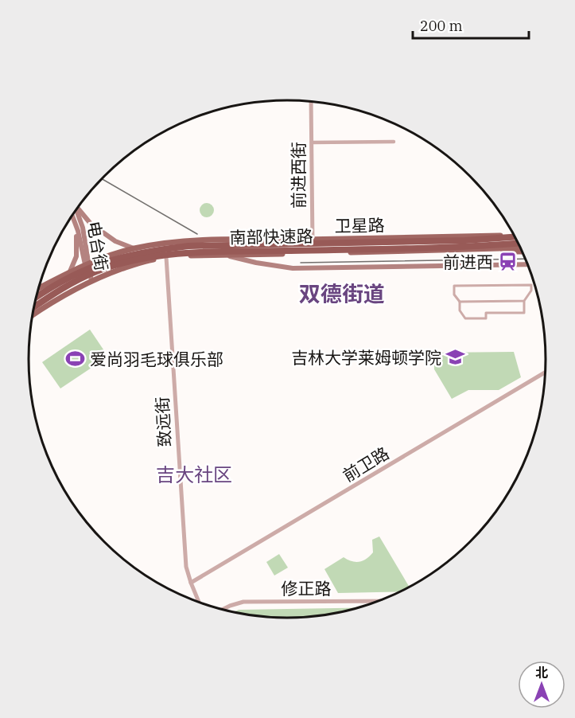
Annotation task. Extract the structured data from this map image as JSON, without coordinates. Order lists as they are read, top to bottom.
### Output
{
  "streets": {
    "highway": ["南部快速路"],
    "main road": ["卫星路", "电台街"],
    "street": [
      "前进西街",
      "致远街",
      "前卫路",
      "修正路"
    ]
  },
  "crossings": [
    ["前进西街", "卫星路"],
    ["卫星路", "电台街"],
    ["卫星路", "致远街"],
    ["致远街", "前卫路"]
  ],
  "districts": ["双德街道", "吉大社区"],
  "places": {
    "station": ["前进西"],
    "school or university": ["吉林大学莱姆顿学院"],
    "sports": ["爱尚羽毛球俱乐部"]
  },
  "scale_bar": "200 m",
  "north": "top"
}
